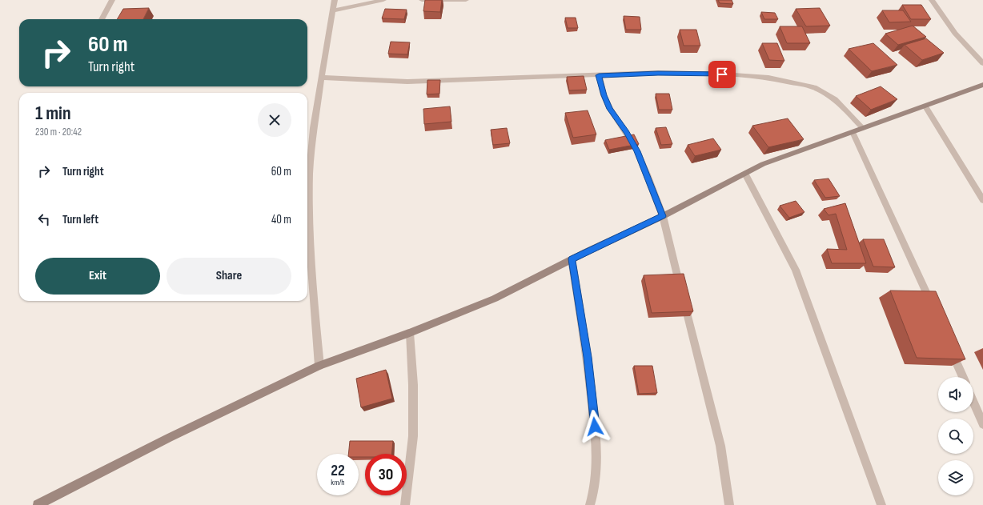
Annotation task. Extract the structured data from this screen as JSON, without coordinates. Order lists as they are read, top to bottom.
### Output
{
  "page": {
    "turn": ["60 m", "Turn right"],
    "heading": ["1 min", "230 m · 20:42"],
    "list": [
      {
        "name": "Turn right",
        "value": "60 m"
      },
      {
        "name": "Turn left",
        "value": "40 m"
      }
    ],
    "buttons": ["Exit", "Share"],
    "speed": "22 km/h",
    "limit": "30"
  }
}
